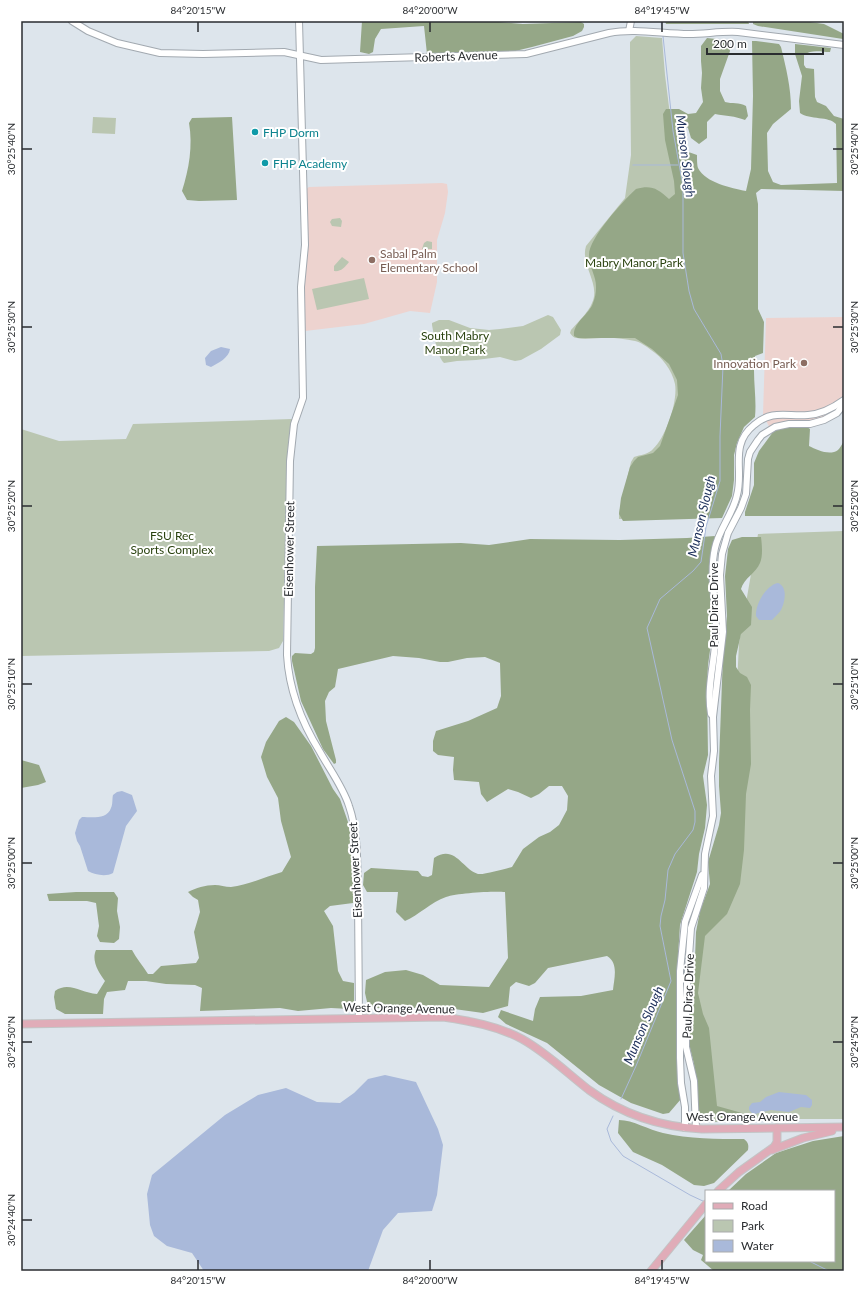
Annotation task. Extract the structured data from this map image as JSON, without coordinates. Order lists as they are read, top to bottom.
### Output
{
  "streets": {
    "main road": ["West Orange Avenue"],
    "street": ["Roberts Avenue", "Eisenhower Street", "Paul Dirac Drive"]
  },
  "crossings": [
    ["Roberts Avenue", "Eisenhower Street"],
    ["Eisenhower Street", "West Orange Avenue"],
    ["Paul Dirac Drive", "West Orange Avenue"]
  ],
  "water": ["Munson Slough"],
  "parks": ["Mabry Manor Park", "South Mabry Manor Park", "FSU Rec Sports Complex"],
  "places": [
    "FHP Dorm",
    "FHP Academy",
    "Sabal Palm Elementary School",
    "Innovation Park"
  ],
  "legend": ["Road", "Park", "Water"],
  "scale_bar": "200 m",
  "coordinates": [
    "84°20'15\"W",
    "84°20'00\"W",
    "84°19'45\"W",
    "30°25'40\"N",
    "30°25'30\"N",
    "30°25'20\"N",
    "30°25'10\"N",
    "30°25'00\"N",
    "30°24'50\"N",
    "30°24'40\"N"
  ]
}
